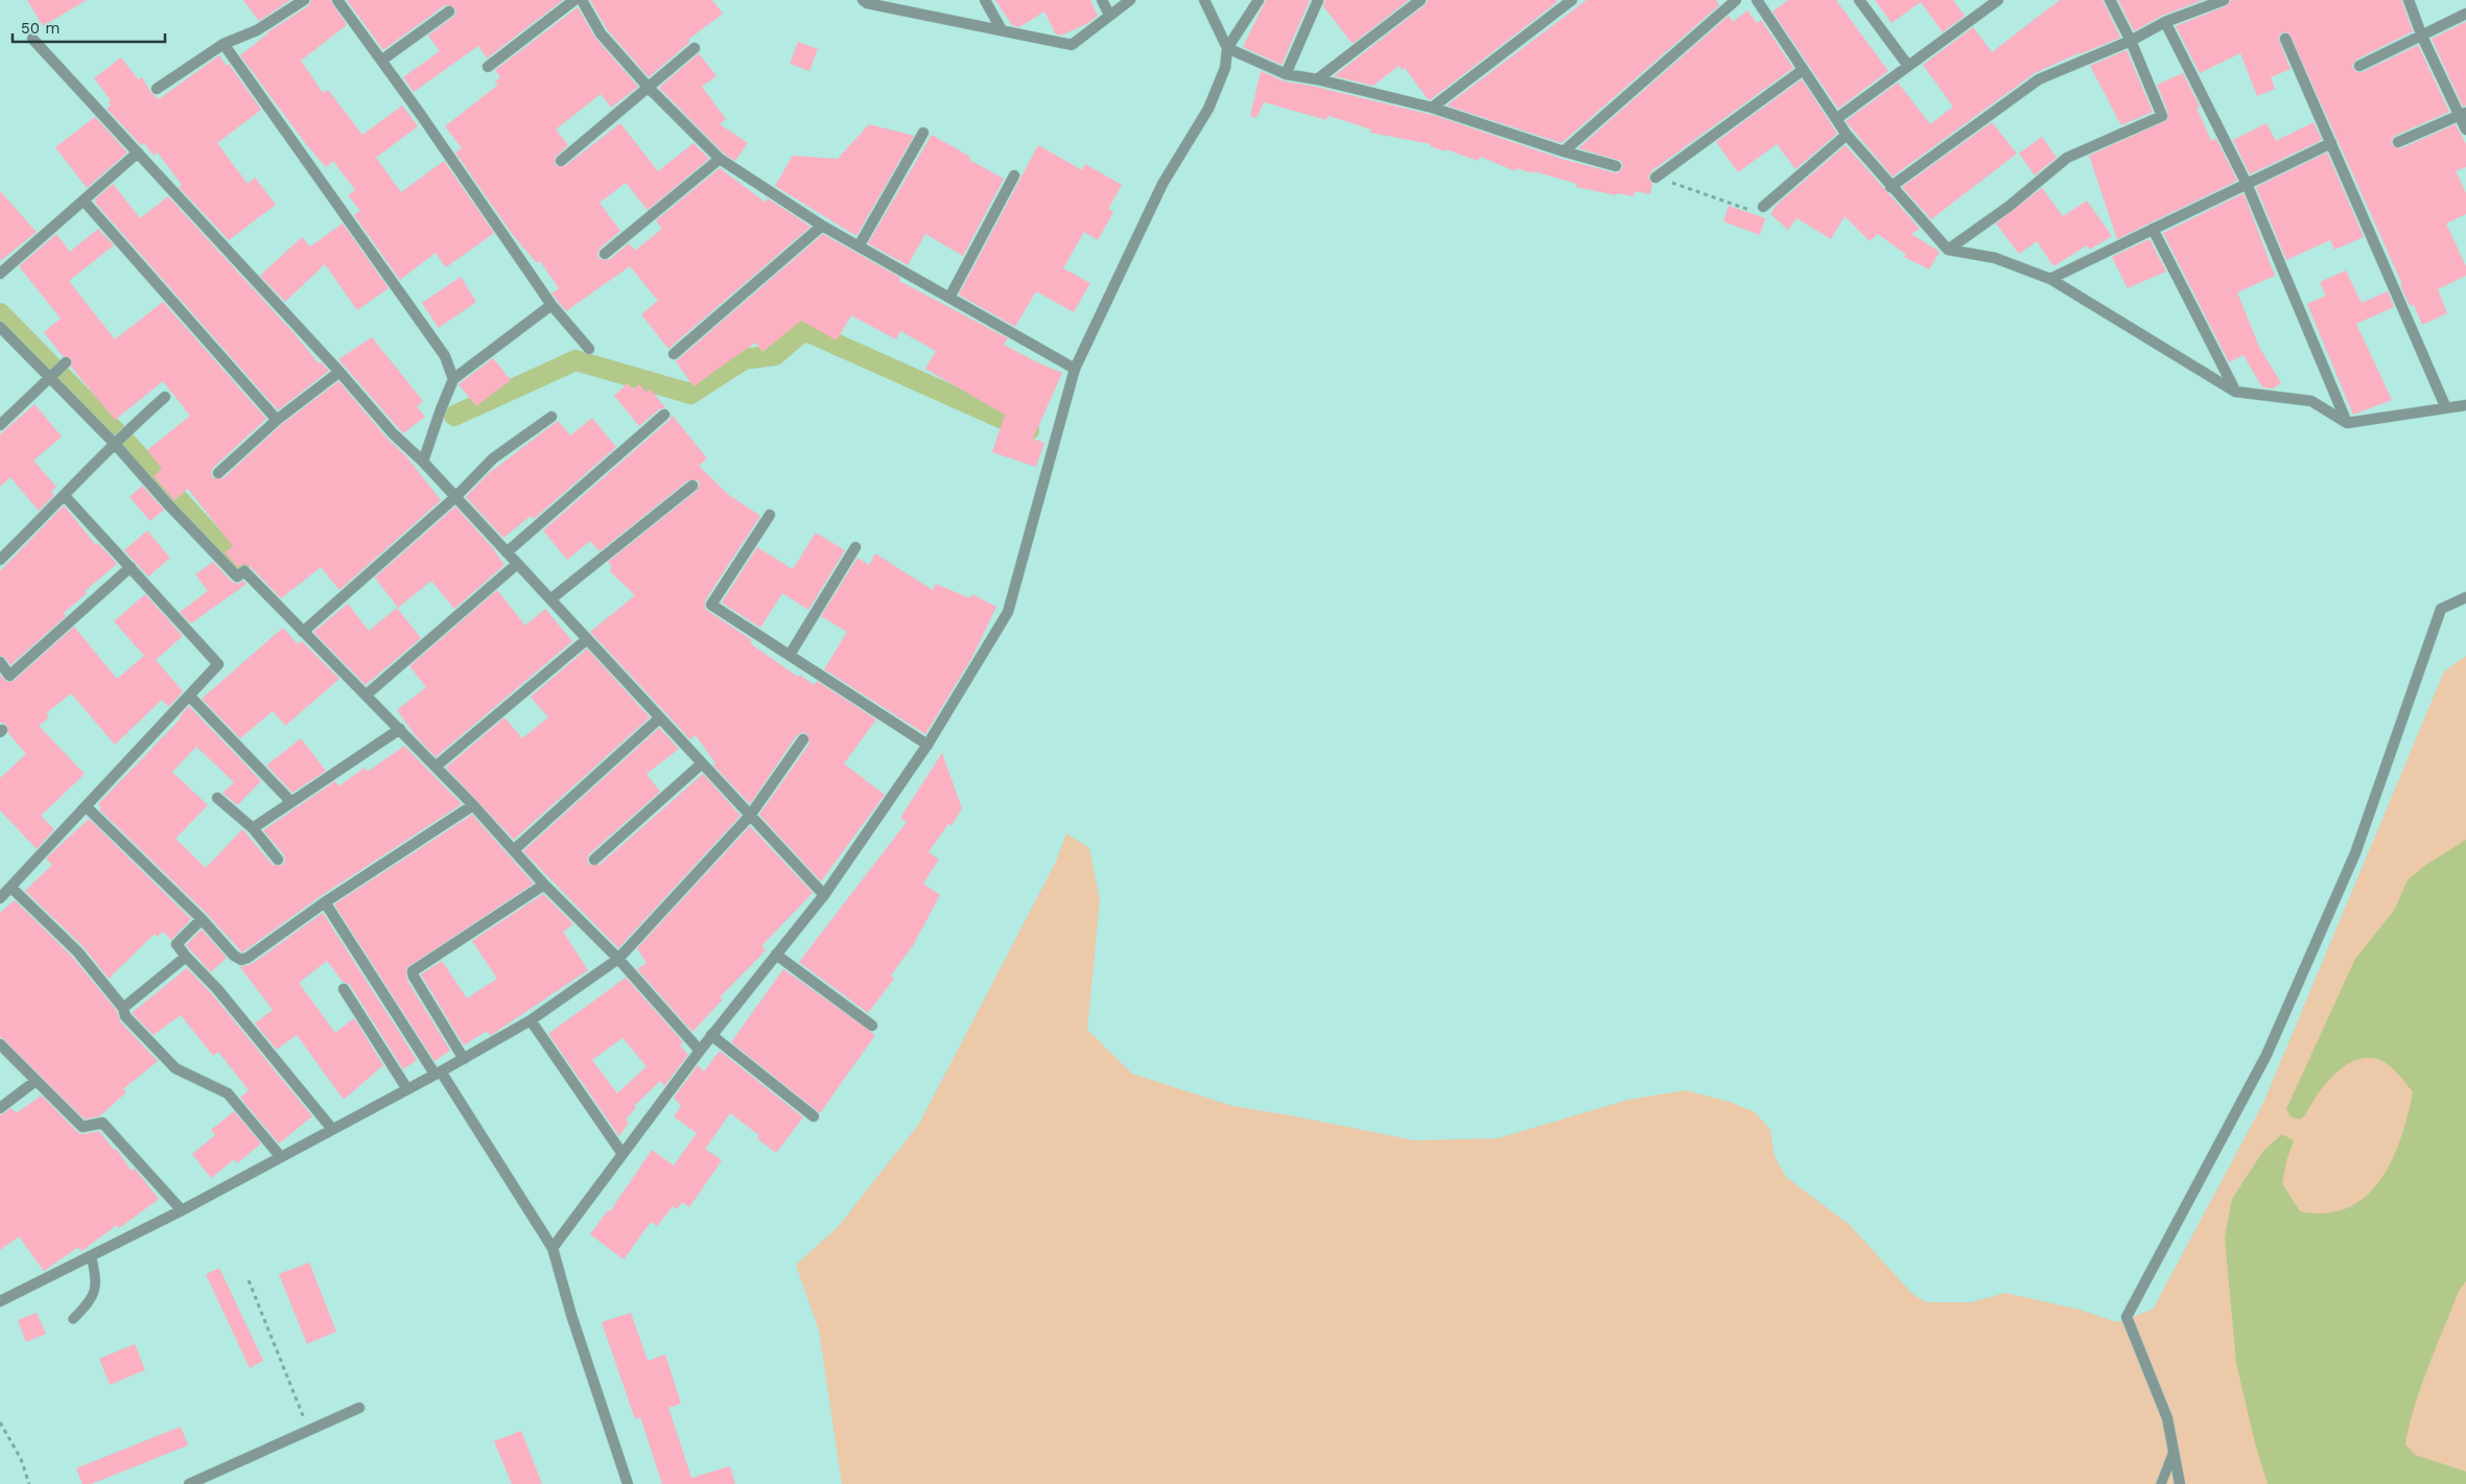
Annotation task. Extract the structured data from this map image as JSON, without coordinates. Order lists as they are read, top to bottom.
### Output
{
  "scale_bar": "50 m"
}
